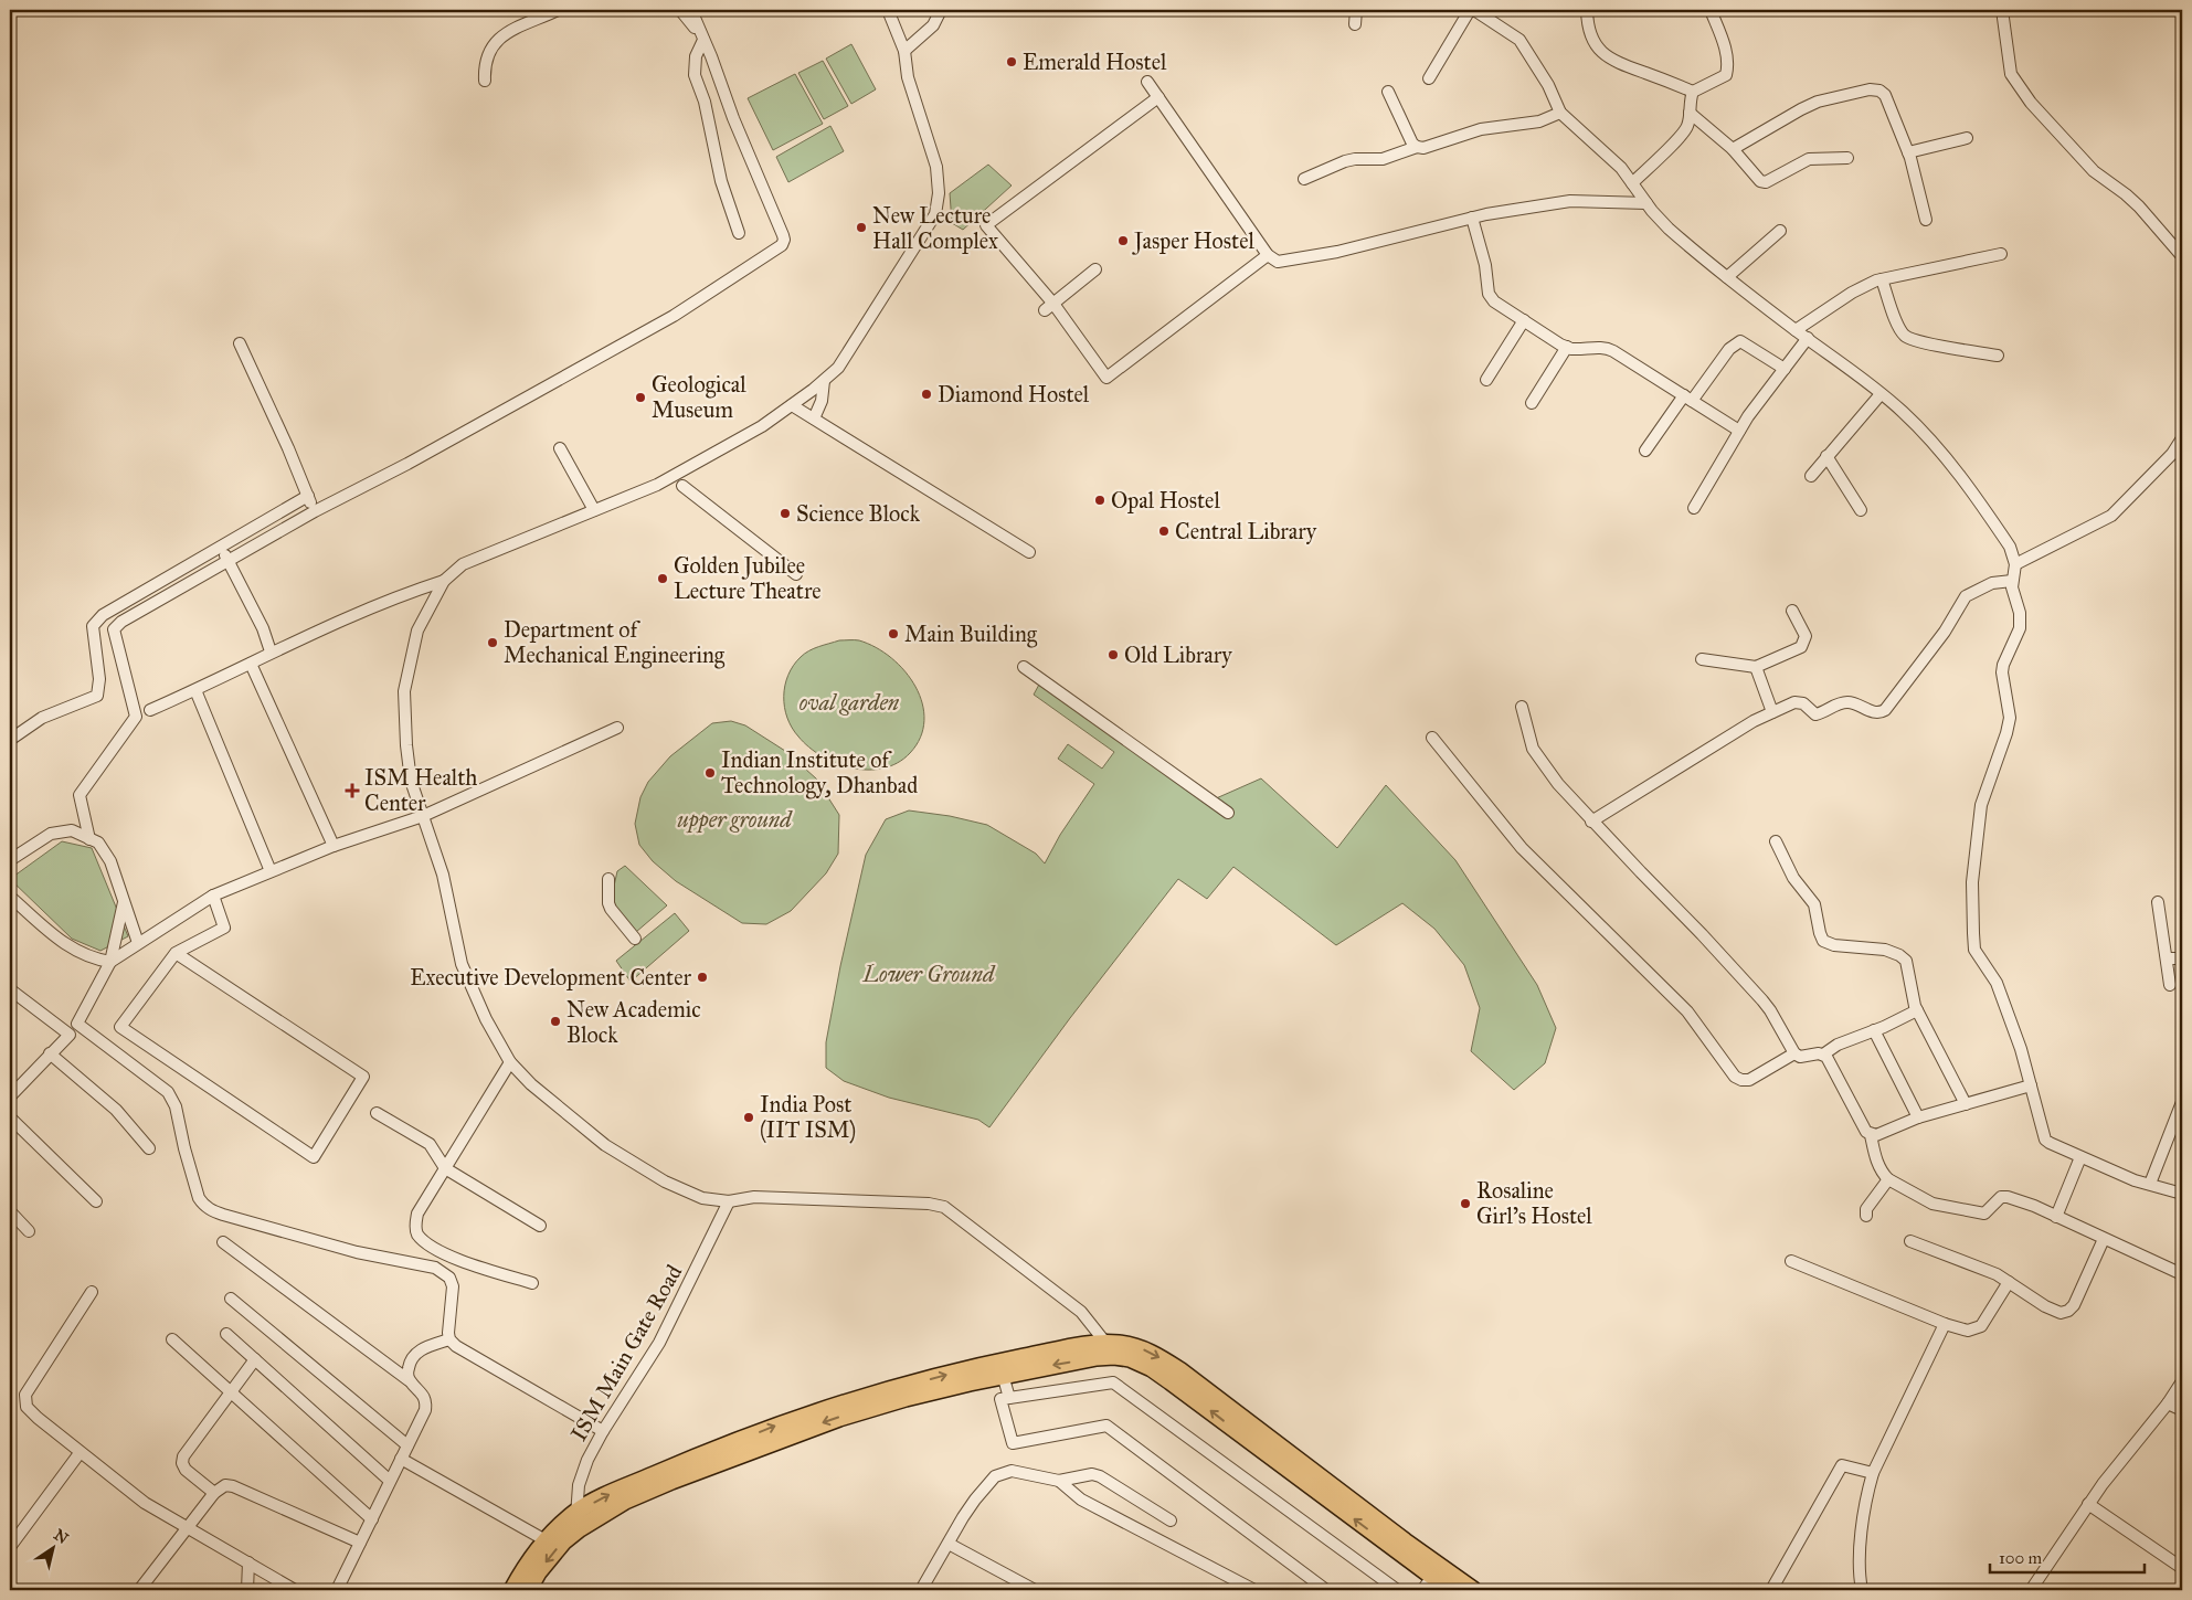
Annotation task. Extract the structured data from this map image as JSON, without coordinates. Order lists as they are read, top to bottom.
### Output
{
  "streets": {
    "street": ["ISM Main Gate Road"]
  },
  "parks": ["oval garden", "upper ground", "Lower Ground"],
  "places": {
    "other": [
      "Emerald Hostel",
      "New Lecture Hall Complex",
      "Jasper Hostel",
      "Diamond Hostel",
      "Geological Museum",
      "Opal Hostel",
      "Science Block",
      "Central Library",
      "Golden Jubilee Lecture Theatre",
      "Main Building",
      "Department of Mechanical Engineering",
      "Old Library",
      "Indian Institute of Technology, Dhanbad",
      "Executive Development Center",
      "New Academic Block",
      "India Post (IIT ISM)",
      "Rosaline Girl's Hostel"
    ],
    "health": ["ISM Health Center"]
  },
  "scale_bar": "100 m",
  "north": "top right"
}
